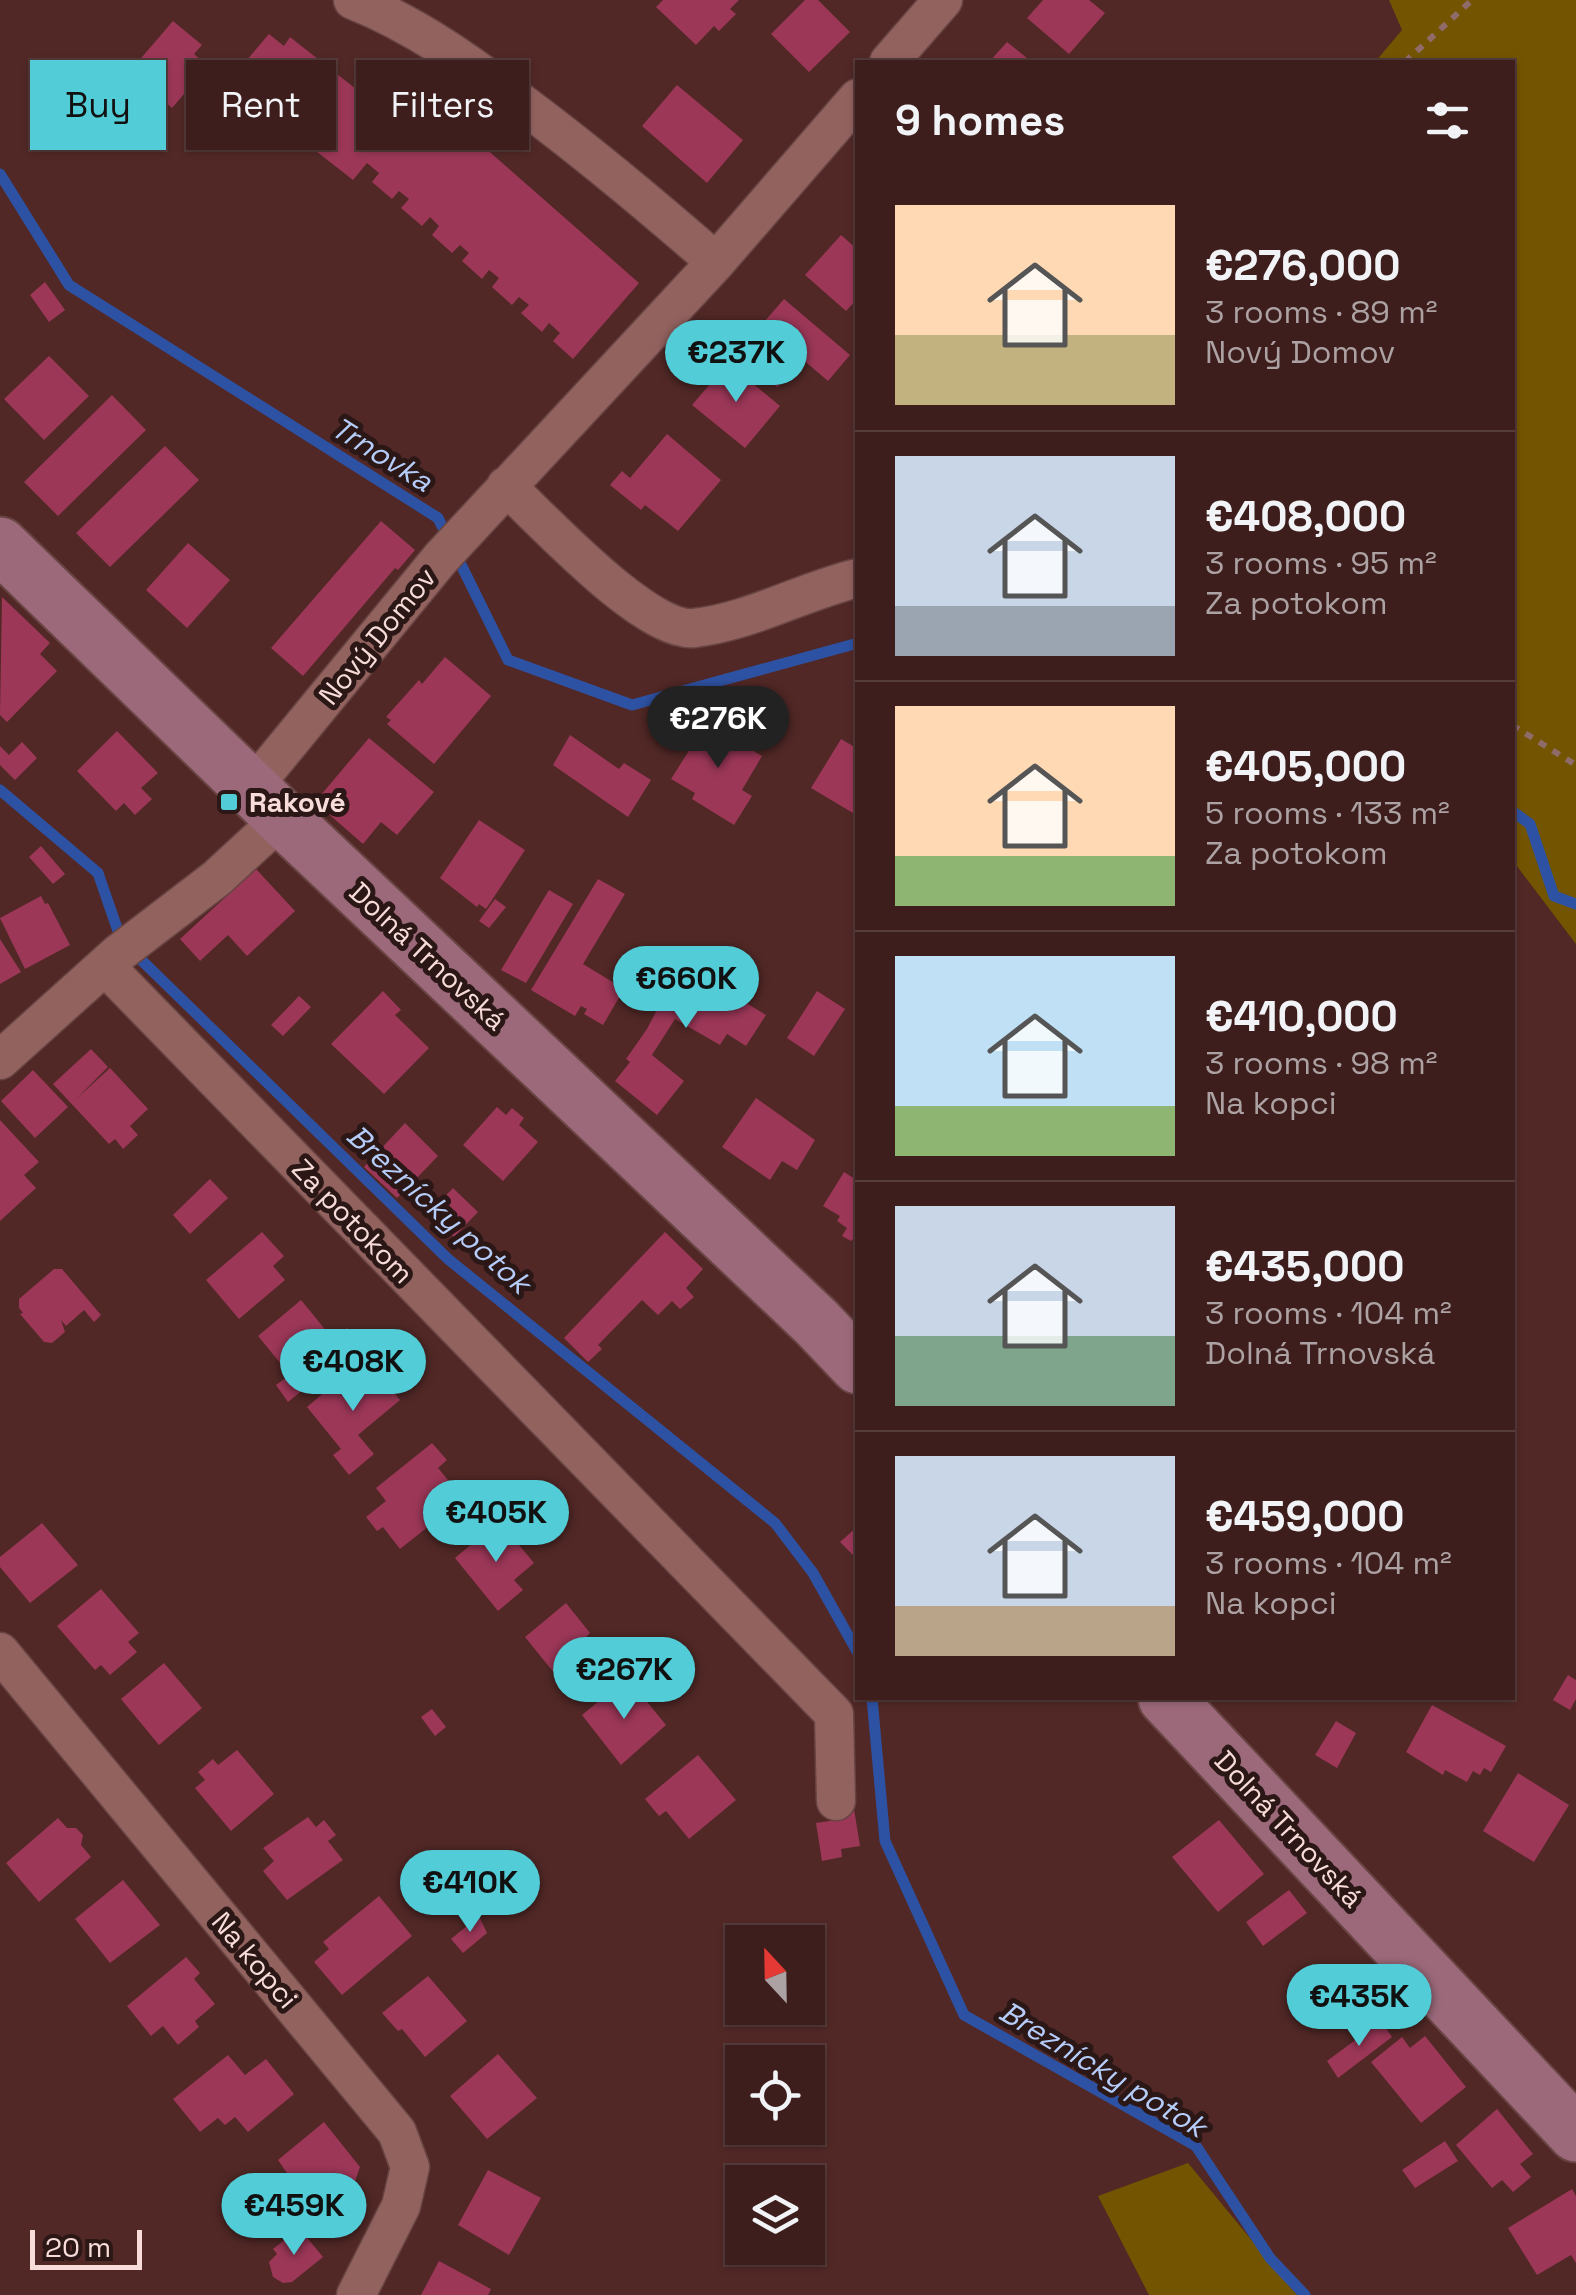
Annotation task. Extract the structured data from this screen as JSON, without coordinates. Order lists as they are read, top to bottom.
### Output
{
  "streets": {
    "street": [
      "Nový Domov",
      "Dolná Trnovská",
      "Za potokom",
      "Na kopci"
    ]
  },
  "crossings": [
    ["Nový Domov", "Dolná Trnovská"]
  ],
  "water": ["Trnovka", "Breznícky potok"],
  "places": {
    "transit": ["Rakové"]
  },
  "scale_bar": "20 m",
  "north": "top",
  "page": {
    "chip": ["Buy", "Rent", "Filters"],
    "heading": "9 homes",
    "list": [
      {
        "name": "€276,000",
        "note": "3 rooms · 89 m² · Nový Domov"
      },
      {
        "name": "€408,000",
        "note": "3 rooms · 95 m² · Za potokom"
      },
      {
        "name": "€405,000",
        "note": "5 rooms · 133 m² · Za potokom"
      },
      {
        "name": "€410,000",
        "note": "3 rooms · 98 m² · Na kopci"
      },
      {
        "name": "€435,000",
        "note": "3 rooms · 104 m² · Dolná Trnovská"
      },
      {
        "name": "€459,000",
        "note": "3 rooms · 104 m² · Na kopci"
      }
    ],
    "price": [
      "€237K",
      "€276K",
      "€660K",
      "€408K",
      "€405K",
      "€267K",
      "€410K",
      "€435K",
      "€459K"
    ],
    "scale": "20 m"
  }
}
